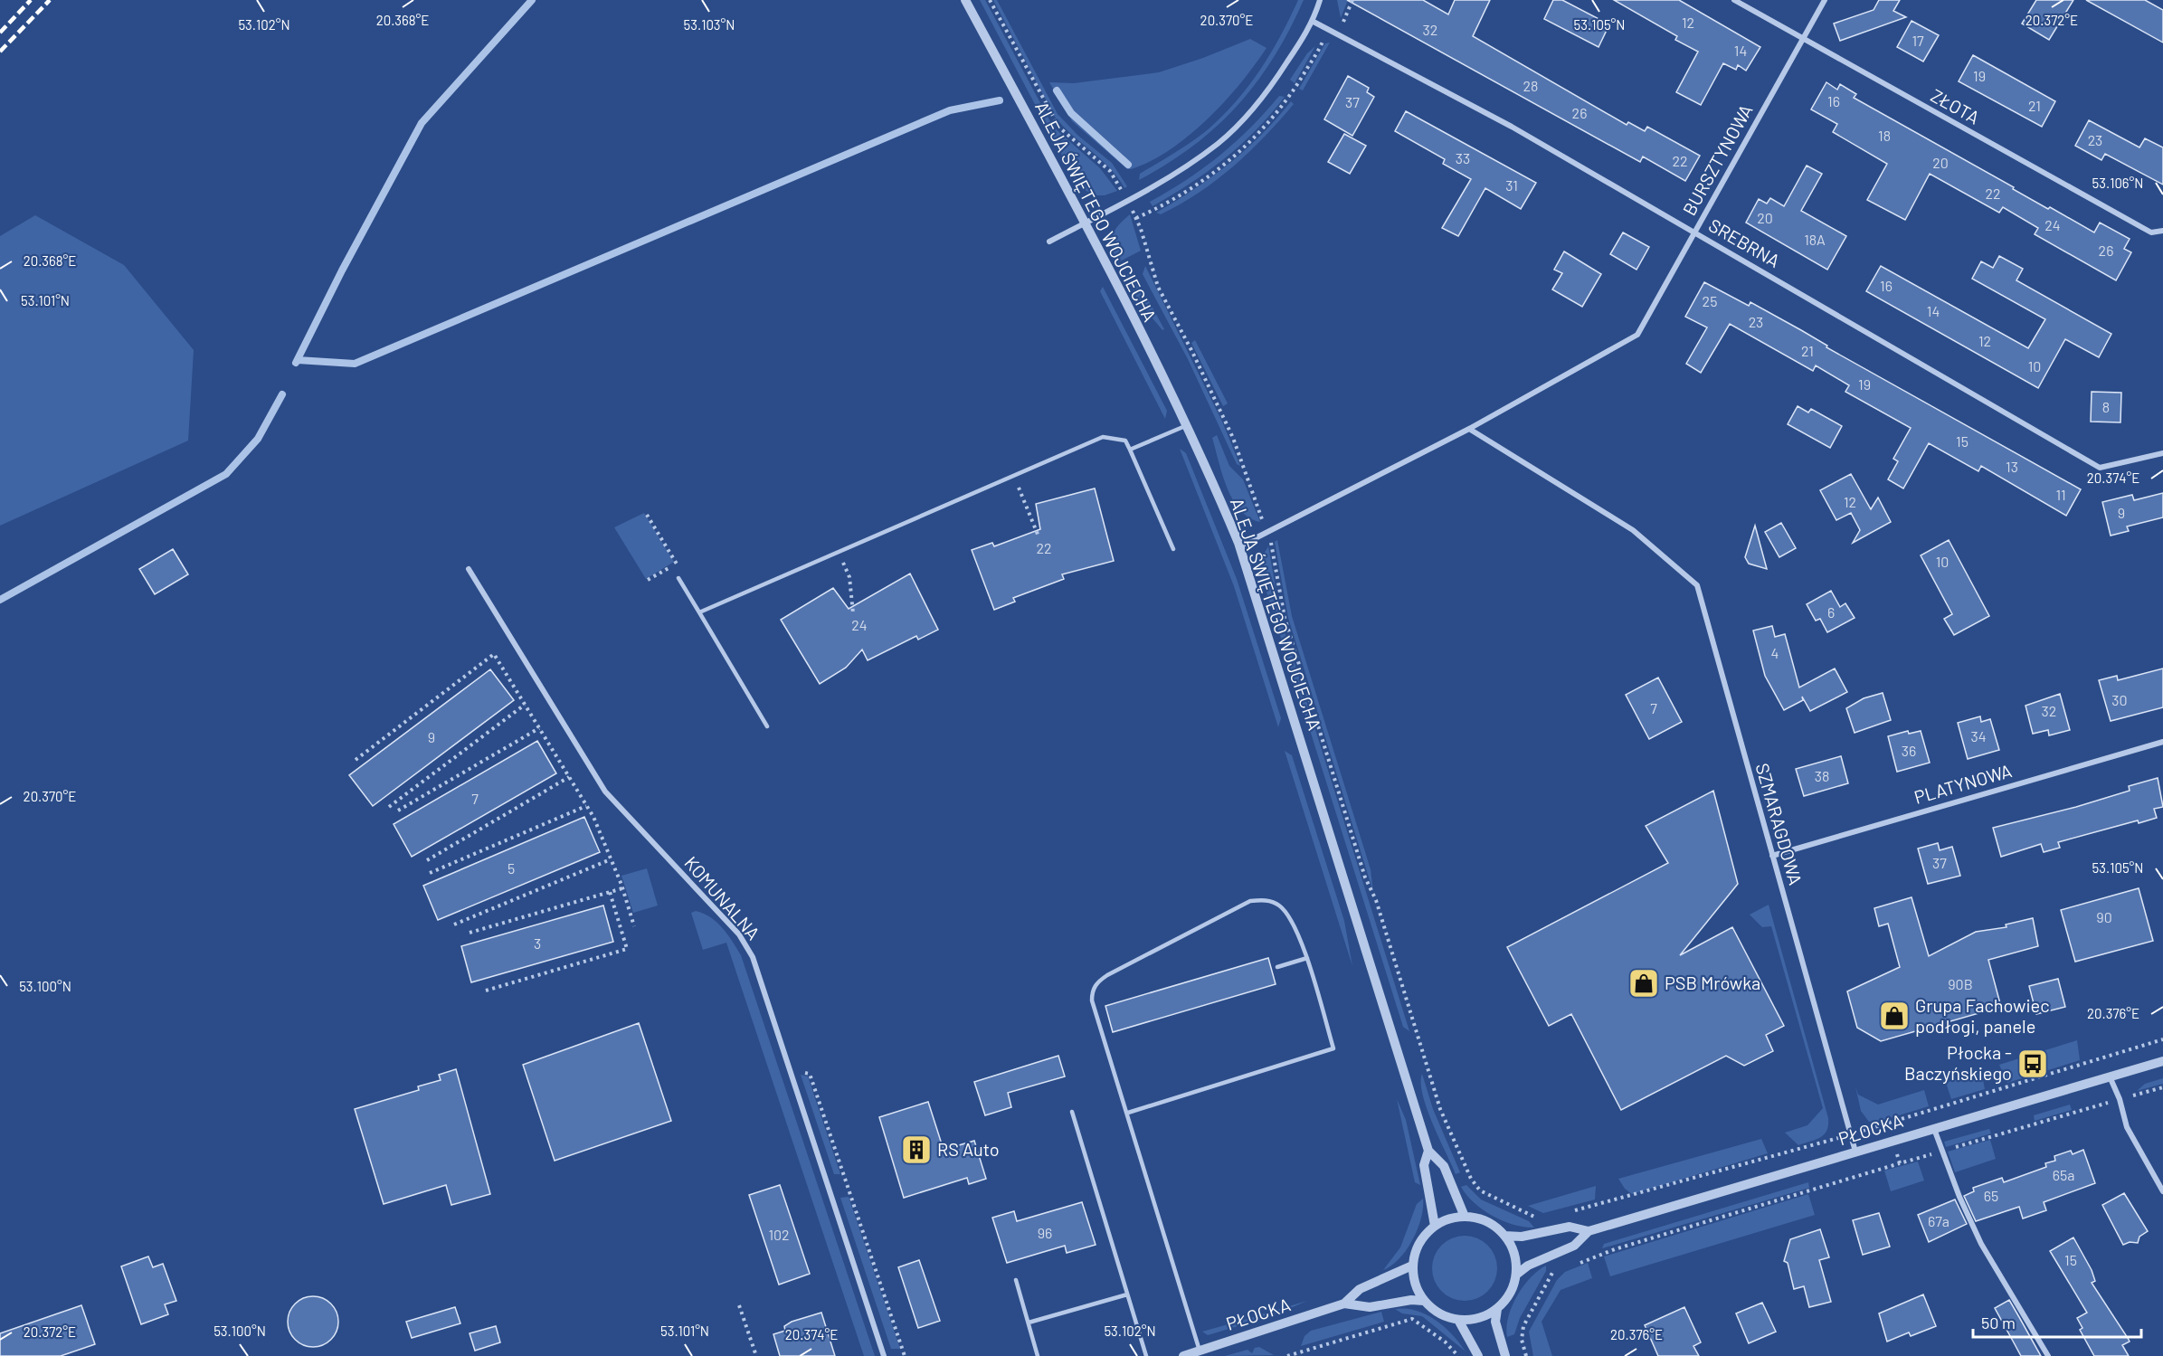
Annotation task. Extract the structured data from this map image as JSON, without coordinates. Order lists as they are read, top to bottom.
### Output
{
  "streets": {
    "street": [
      "ZŁOTA",
      "BURSZTYNOWA",
      "ALEJA ŚWIĘTEGO WOJCIECHA",
      "SREBRNA",
      "PLATYNOWA",
      "SZMARAGDOWA",
      "KOMUNALNA",
      "PŁOCKA"
    ]
  },
  "crossings": [
    ["ZŁOTA", "BURSZTYNOWA"],
    ["BURSZTYNOWA", "SREBRNA"],
    ["BURSZTYNOWA", "SZMARAGDOWA"],
    ["ALEJA ŚWIĘTEGO WOJCIECHA", "PŁOCKA"],
    ["PLATYNOWA", "SZMARAGDOWA"],
    ["SZMARAGDOWA", "PŁOCKA"]
  ],
  "places": {
    "shop": ["PSB Mrówka", "Grupa Fachowiec podłogi, panele"],
    "bus stop": ["Płocka - Baczyńskiego"],
    "building": ["RS Auto"]
  },
  "house_numbers": [
    "12",
    "32",
    "17",
    "14",
    "19",
    "28",
    "16",
    "37",
    "21",
    "26",
    "18",
    "23",
    "33",
    "22",
    "20",
    "31",
    "22",
    "20",
    "24",
    "18A",
    "26",
    "16",
    "25",
    "14",
    "23",
    "12",
    "21",
    "10",
    "19",
    "8",
    "15",
    "13",
    "11",
    "12",
    "9",
    "22",
    "10",
    "6",
    "24",
    "4",
    "30",
    "7",
    "32",
    "34",
    "9",
    "36",
    "38",
    "7",
    "37",
    "5",
    "90",
    "3",
    "90B",
    "65a",
    "65",
    "67a",
    "96",
    "102",
    "15"
  ],
  "scale_bar": "50 m",
  "coordinates": [
    "20.368°E",
    "20.372°E",
    "20.370°E",
    "53.102°N",
    "53.103°N",
    "53.105°N",
    "53.106°N",
    "53.101°N",
    "20.374°E",
    "53.100°N",
    "20.376°E"
  ]
}
